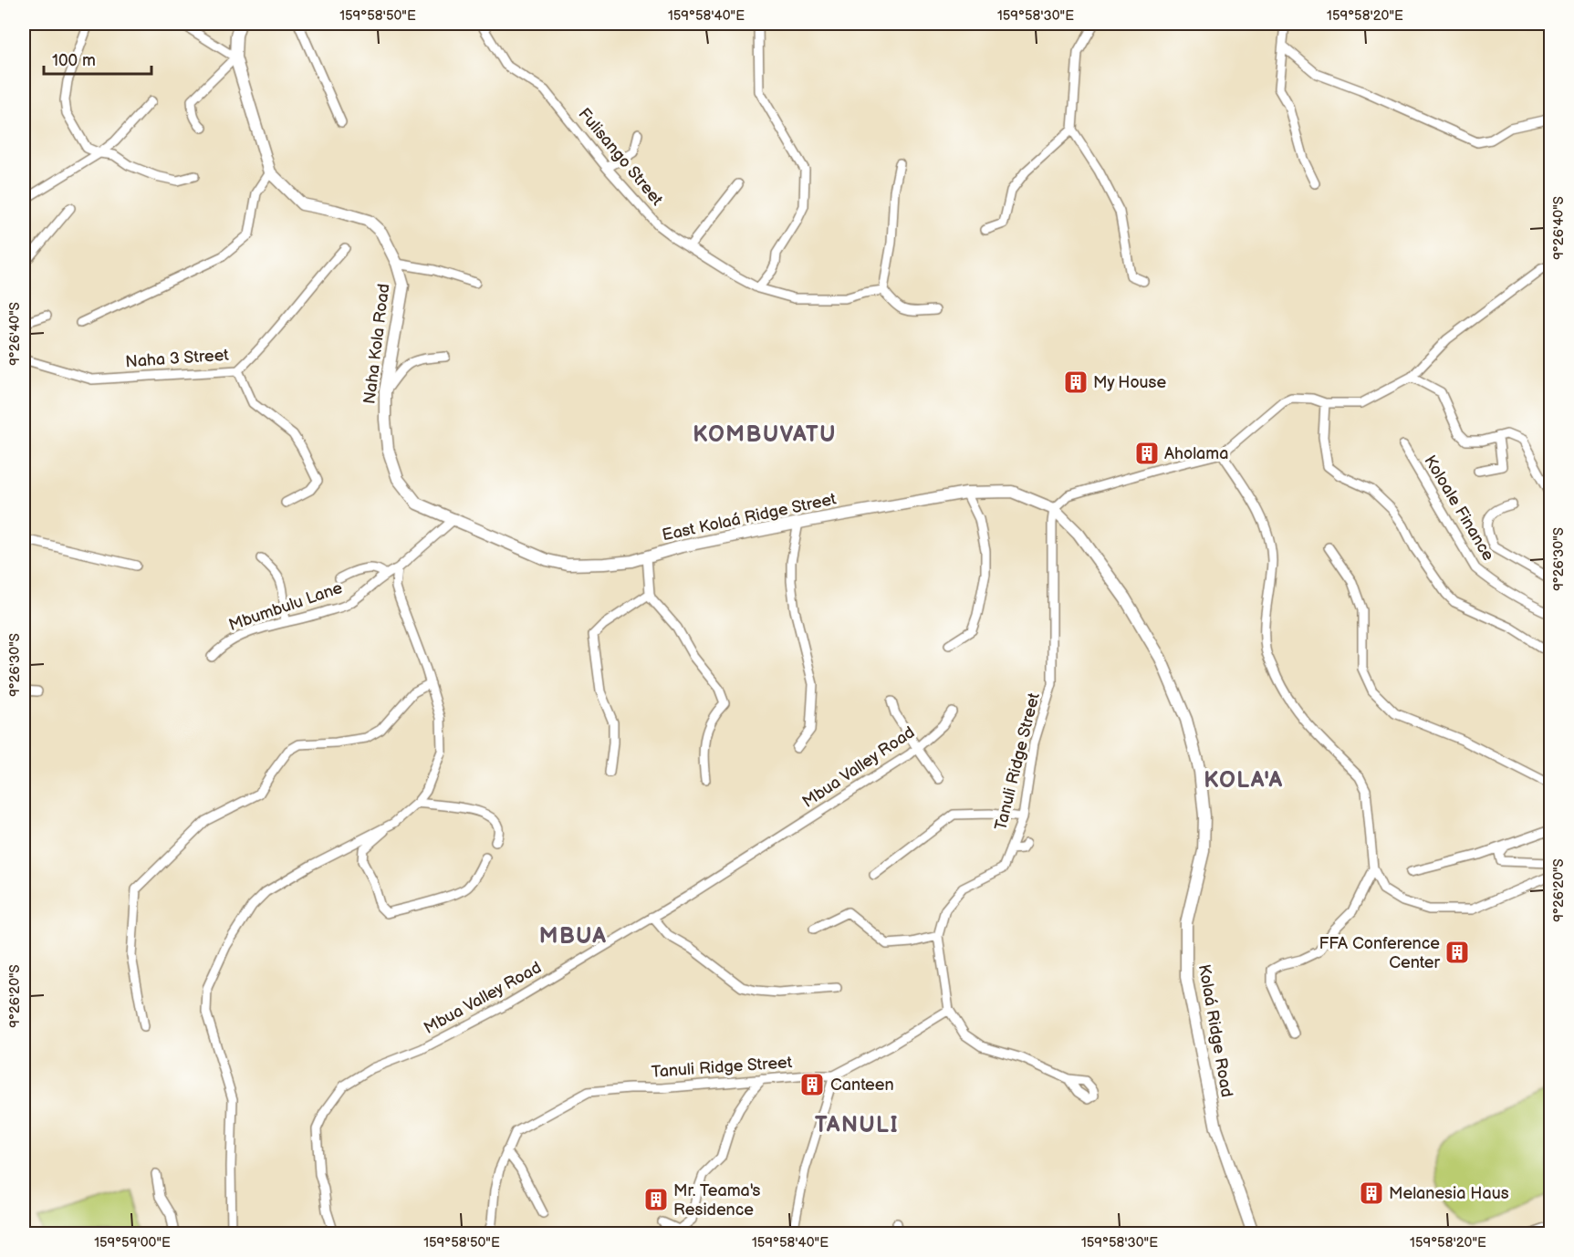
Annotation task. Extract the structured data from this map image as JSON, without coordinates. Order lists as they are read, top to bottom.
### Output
{
  "streets": {
    "street": [
      "Fulisango Street",
      "Naha Kola Road",
      "Naha 3 Street",
      "Koloale Finance",
      "East Kolaá Ridge Street",
      "Mbumbulu Lane",
      "Tanuli Ridge Street",
      "Mbua Valley Road",
      "Kolaá Ridge Road"
    ]
  },
  "crossings": [
    ["Naha Kola Road", "East Kolaá Ridge Street"],
    ["Naha Kola Road", "Mbumbulu Lane"],
    ["East Kolaá Ridge Street", "Mbumbulu Lane"],
    ["East Kolaá Ridge Street", "Tanuli Ridge Street"],
    ["East Kolaá Ridge Street", "Kolaá Ridge Road"],
    ["Tanuli Ridge Street", "Kolaá Ridge Road"]
  ],
  "districts": [
    "KOMBUVATU",
    "KOLA'A",
    "MBUA",
    "TANULI"
  ],
  "places": {
    "building": [
      "My House",
      "Aholama",
      "FFA Conference Center",
      "Canteen",
      "Melanesia Haus",
      "Mr. Teama's Residence"
    ]
  },
  "scale_bar": "100 m",
  "coordinates": [
    "159°58'50\"E",
    "159°58'40\"E",
    "159°58'30\"E",
    "159°58'20\"E",
    "9°26'40\"S",
    "9°26'30\"S",
    "9°26'20\"S",
    "159°59'00\"E"
  ]
}
